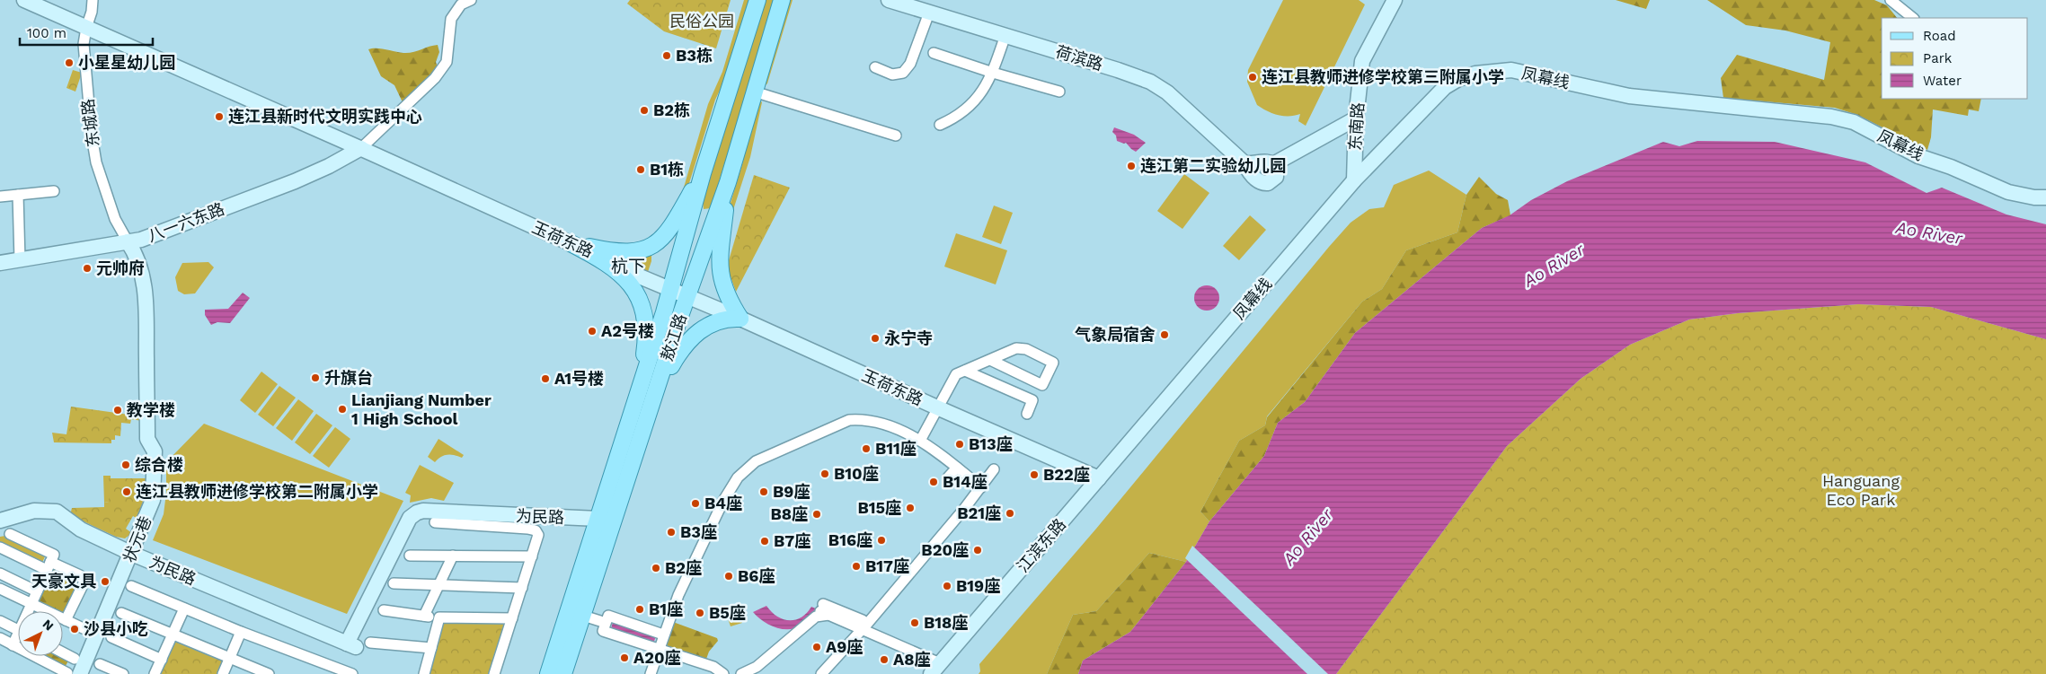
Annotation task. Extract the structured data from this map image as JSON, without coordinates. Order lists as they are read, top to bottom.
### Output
{
  "streets": {
    "main road": [
      "荷滨路",
      "凤幕线",
      "东南路",
      "八一六东路",
      "玉荷东路",
      "敖江路",
      "为民路",
      "状元巷",
      "江滨东路"
    ],
    "street": ["东城路"]
  },
  "crossings": [
    ["凤幕线", "东南路"],
    ["凤幕线", "玉荷东路"],
    ["凤幕线", "江滨东路"],
    ["东城路", "八一六东路"],
    ["东城路", "玉荷东路"],
    ["东城路", "状元巷"],
    ["八一六东路", "玉荷东路"],
    ["八一六东路", "状元巷"],
    ["玉荷东路", "敖江路"],
    ["玉荷东路", "江滨东路"],
    ["敖江路", "为民路"],
    ["为民路", "状元巷"]
  ],
  "districts": ["杭下"],
  "water": ["Ao River"],
  "parks": ["民俗公园", "Hanguang Eco Park"],
  "places": [
    "B3栋",
    "小星星幼儿园",
    "连江县教师进修学校第三附属小学",
    "B2栋",
    "连江县新时代文明实践中心",
    "连江第二实验幼儿园",
    "B1栋",
    "元帅府",
    "A2号楼",
    "气象局宿舍",
    "永宁寺",
    "升旗台",
    "A1号楼",
    "Lianjiang Number 1 High School",
    "教学楼",
    "B13座",
    "B11座",
    "综合楼",
    "B10座",
    "B22座",
    "B14座",
    "连江县教师进修学校第二附属小学",
    "B9座",
    "B4座",
    "B15座",
    "B21座",
    "B8座",
    "B3座",
    "B16座",
    "B7座",
    "B20座",
    "B17座",
    "B2座",
    "B6座",
    "天豪文具",
    "B19座",
    "B1座",
    "B5座",
    "B18座",
    "沙县小吃",
    "A9座",
    "A20座",
    "A8座"
  ],
  "legend": ["Road", "Park", "Water"],
  "scale_bar": "100 m",
  "north": "top right"
}
